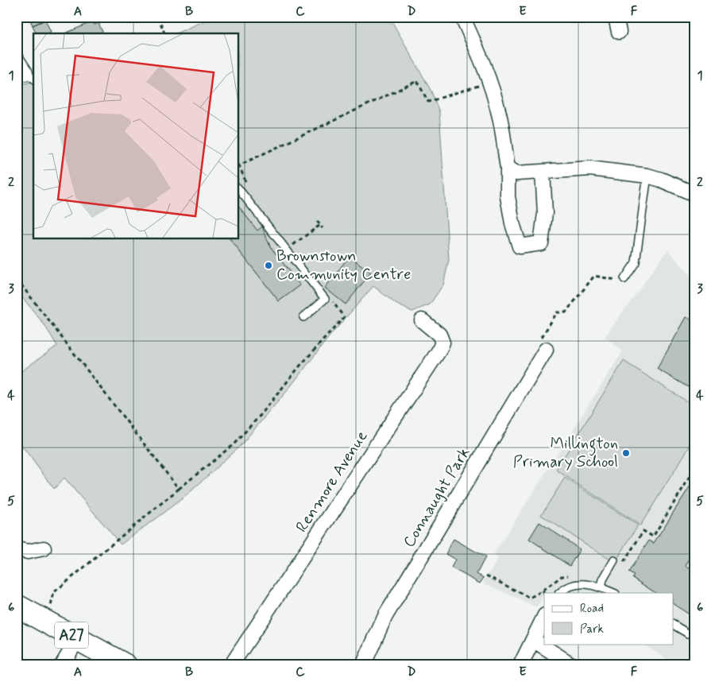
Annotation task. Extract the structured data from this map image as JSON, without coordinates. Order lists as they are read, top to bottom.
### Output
{
  "streets": {
    "main road": ["A27"],
    "street": ["Renmore Avenue", "Connaught Park"]
  },
  "places": ["Brownstown Community Centre", "Millington Primary School"],
  "legend": ["Road", "Park"],
  "grid": {
    "columns": [
      "A",
      "B",
      "C",
      "D",
      "E",
      "F"
    ],
    "rows": [
      "1",
      "2",
      "3",
      "4",
      "5",
      "6"
    ]
  }
}
